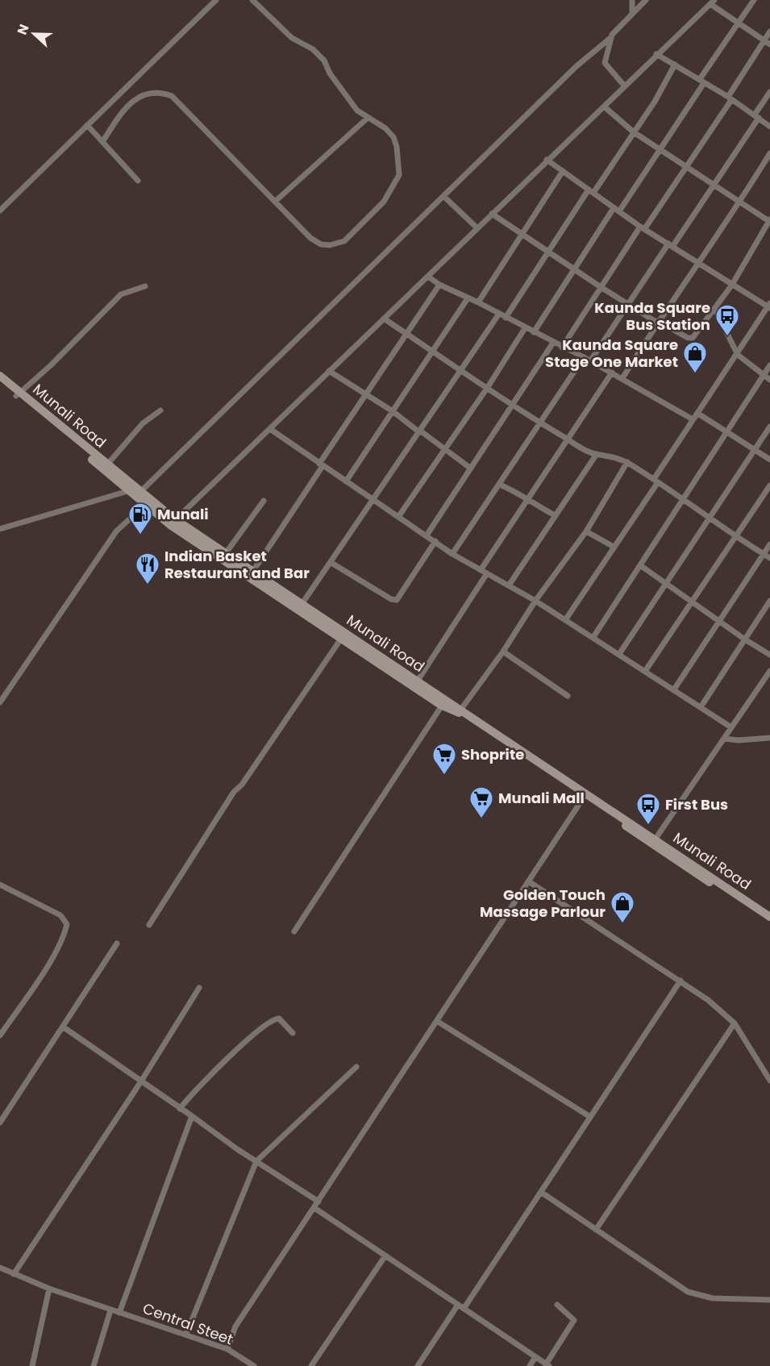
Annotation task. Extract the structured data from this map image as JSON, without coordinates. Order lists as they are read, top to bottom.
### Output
{
  "streets": {
    "main road": ["Munali Road"],
    "street": ["Central Steet"]
  },
  "places": {
    "bus stop": ["Kaunda Square Bus Station", "First Bus"],
    "shop": ["Kaunda Square Stage One Market", "Golden Touch Massage Parlour"],
    "fuel station": ["Munali"],
    "restaurant": ["Indian Basket Restaurant and Bar"],
    "supermarket": ["Shoprite", "Munali Mall"]
  },
  "north": "left"
}
